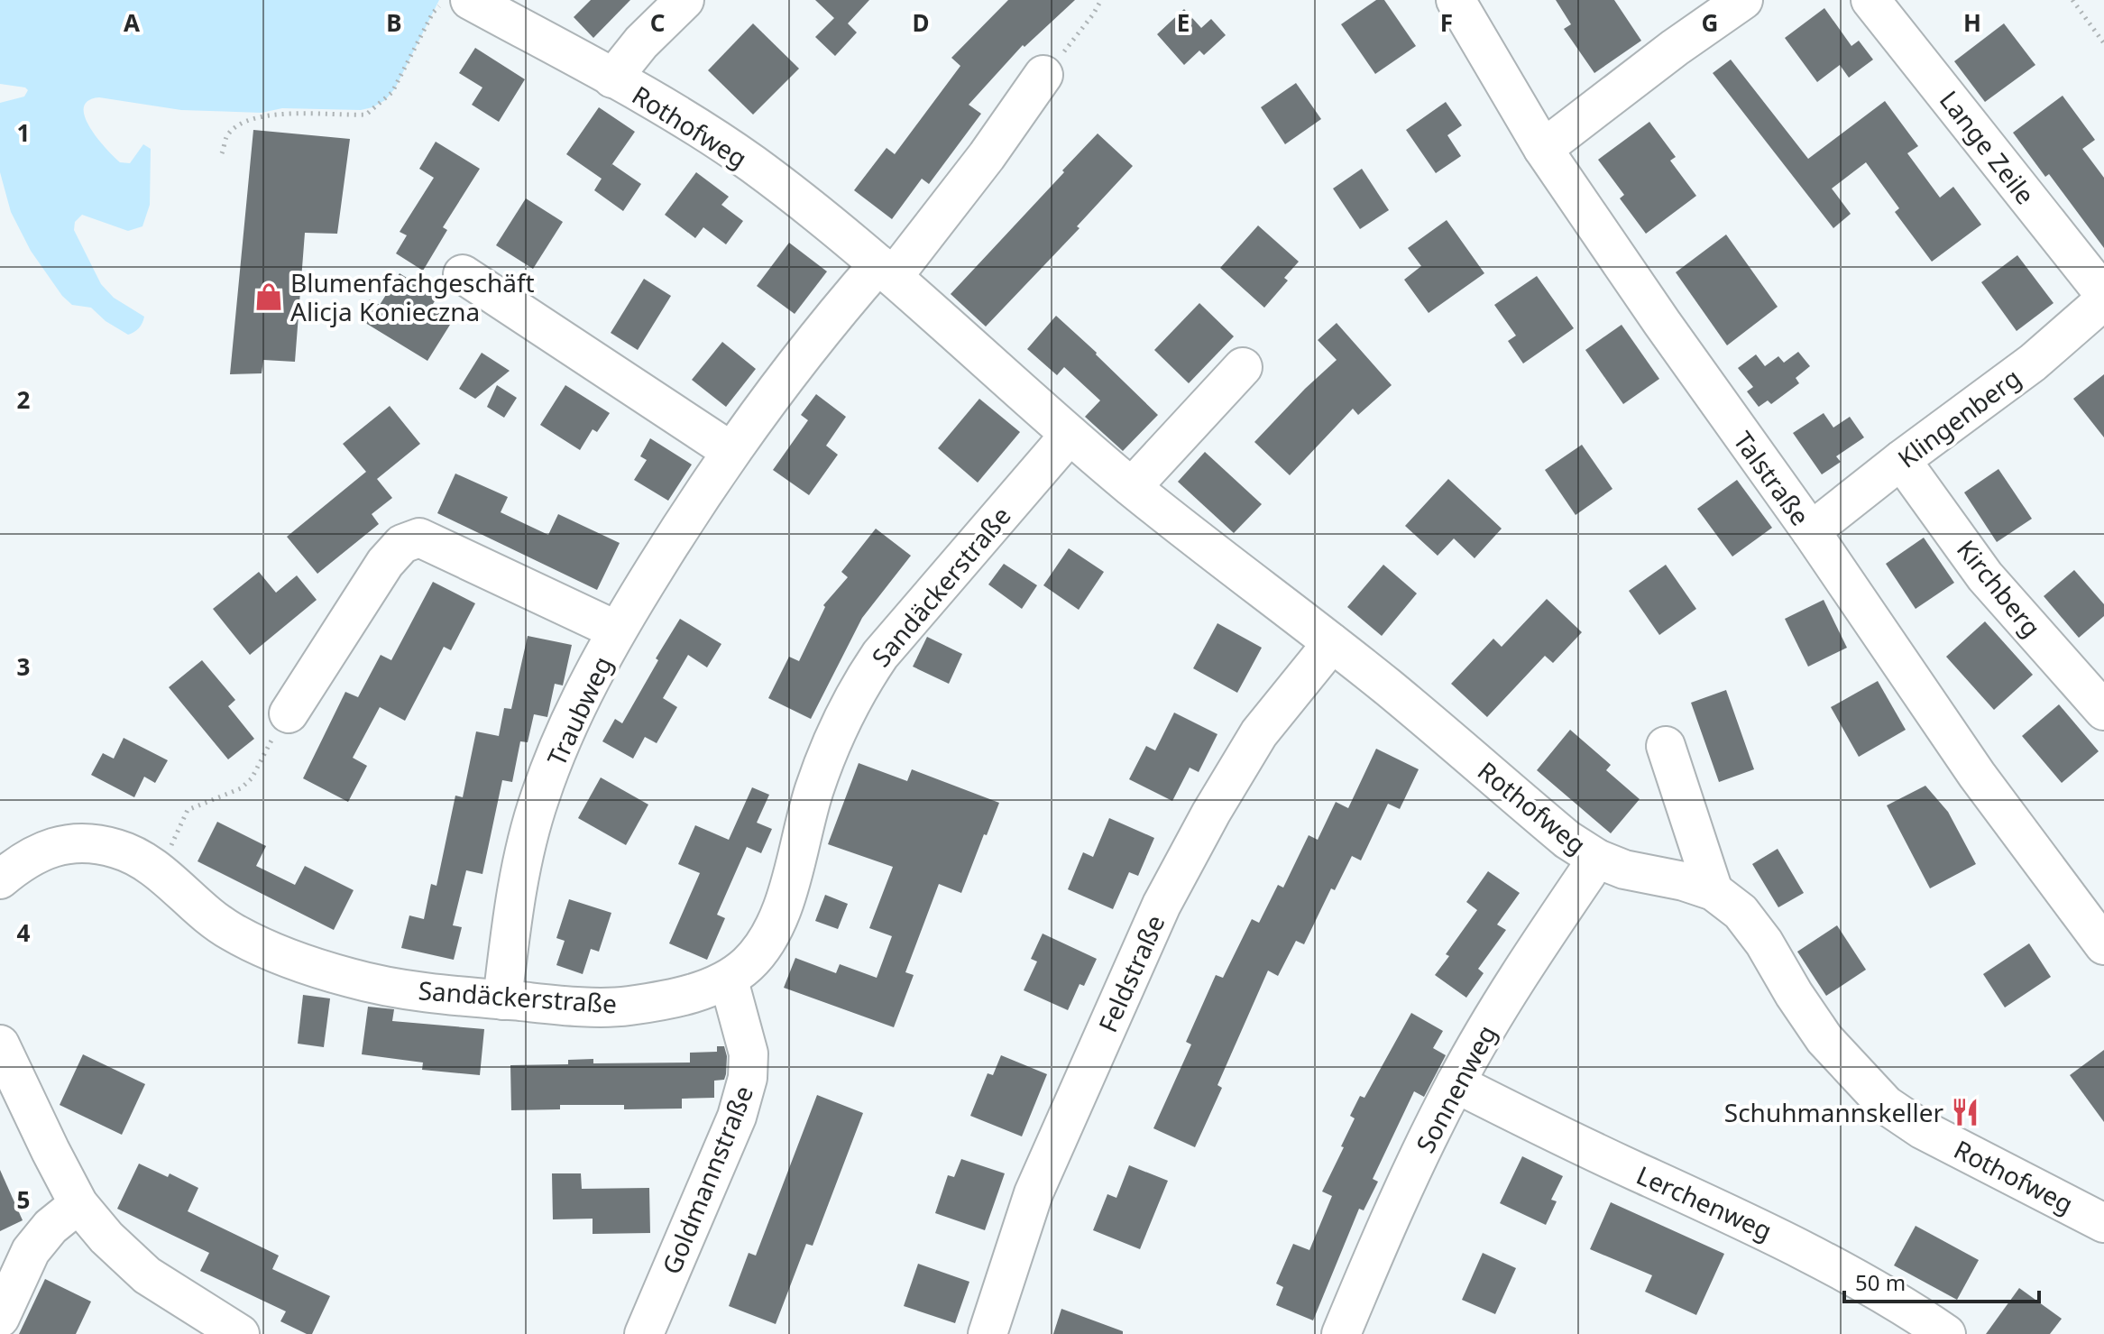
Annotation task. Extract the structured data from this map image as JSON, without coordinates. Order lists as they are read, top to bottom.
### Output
{
  "streets": {
    "street": [
      "Rothofweg",
      "Lange Zeile",
      "Klingenberg",
      "Talstraße",
      "Sandäckerstraße",
      "Kirchberg",
      "Traubweg",
      "Feldstraße",
      "Sonnenweg",
      "Goldmannstraße",
      "Lerchenweg"
    ]
  },
  "crossings": [
    ["Rothofweg", "Sandäckerstraße"],
    ["Rothofweg", "Traubweg"],
    ["Rothofweg", "Feldstraße"],
    ["Rothofweg", "Sonnenweg"],
    ["Klingenberg", "Talstraße"],
    ["Klingenberg", "Kirchberg"],
    ["Sandäckerstraße", "Traubweg"],
    ["Sandäckerstraße", "Goldmannstraße"],
    ["Sonnenweg", "Lerchenweg"]
  ],
  "places": {
    "shop": ["Blumenfachgeschäft Alicja Konieczna"],
    "restaurant": ["Schuhmannskeller"]
  },
  "scale_bar": "50 m",
  "grid": {
    "columns": [
      "A",
      "B",
      "C",
      "D",
      "E",
      "F",
      "G",
      "H"
    ],
    "rows": [
      "1",
      "2",
      "3",
      "4",
      "5"
    ]
  }
}
